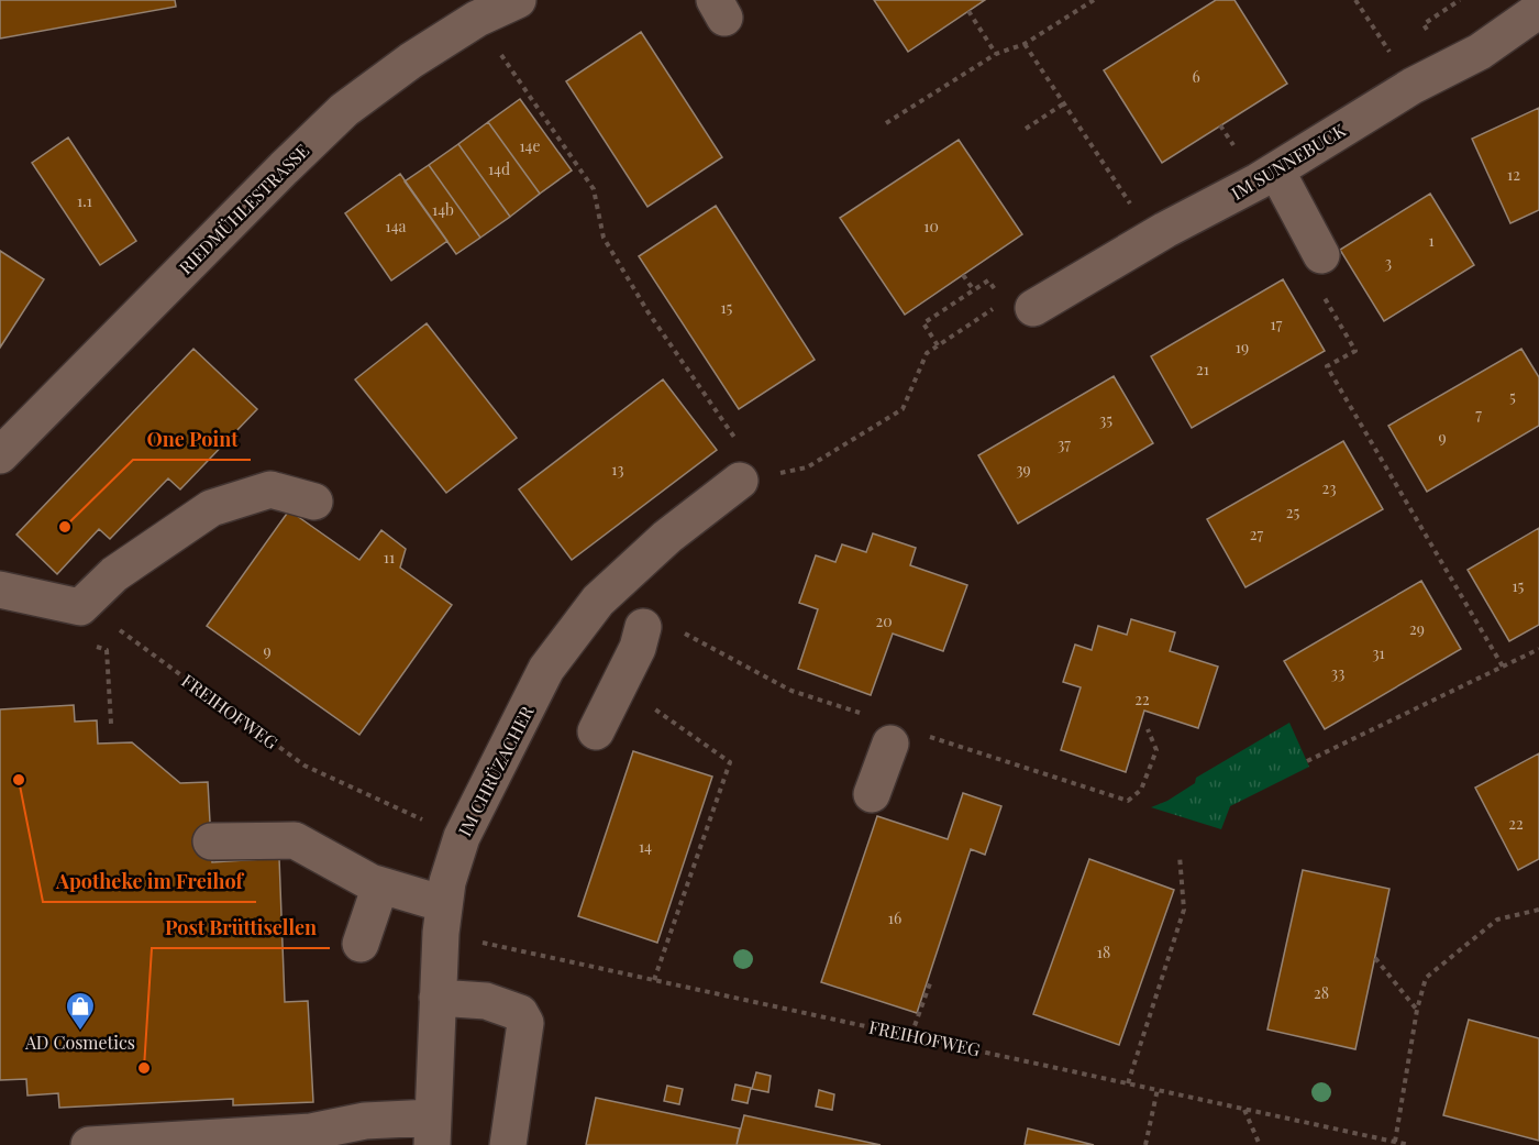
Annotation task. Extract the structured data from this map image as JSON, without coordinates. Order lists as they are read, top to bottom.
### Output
{
  "streets": {
    "street": ["IM SUNNEBUCK", "RIEDMÜHLESTRASSE", "IM CHRÜZACHER"],
    "path": ["FREIHOFWEG"]
  },
  "crossings": [
    ["FREIHOFWEG", "IM CHRÜZACHER"]
  ],
  "places": {
    "other": ["One Point", "Apotheke im Freihof", "Post Brüttisellen"],
    "shop": ["AD Cosmetics"]
  },
  "house_numbers": [
    "6",
    "14e",
    "14d",
    "12",
    "1.1",
    "14b",
    "14a",
    "10",
    "1",
    "3",
    "15",
    "17",
    "19",
    "21",
    "5",
    "7",
    "35",
    "9",
    "37",
    "13",
    "39",
    "23",
    "25",
    "27",
    "11",
    "15",
    "20",
    "29",
    "9",
    "31",
    "33",
    "22",
    "22",
    "14",
    "16",
    "18",
    "28"
  ]
}
